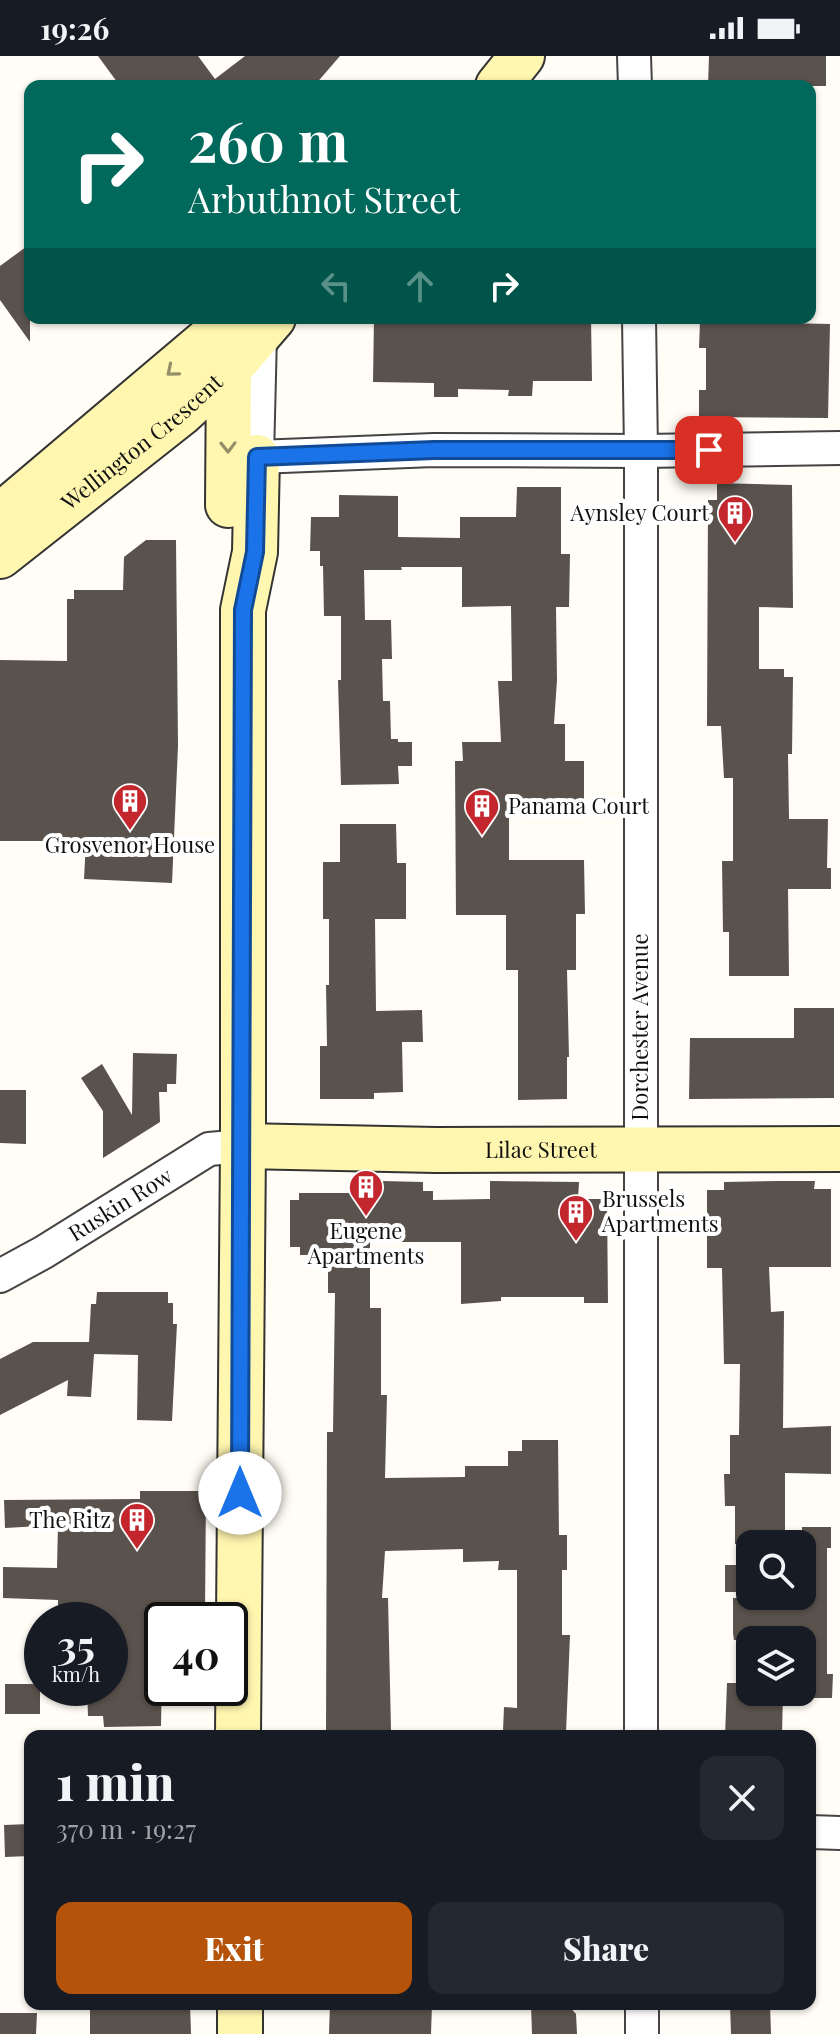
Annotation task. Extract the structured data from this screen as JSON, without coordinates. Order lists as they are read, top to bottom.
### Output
{
  "streets": {
    "street": [
      "Wellington Crescent",
      "Dorchester Avenue",
      "Lilac Street",
      "Ruskin Row"
    ]
  },
  "crossings": [
    ["Dorchester Avenue", "Lilac Street"],
    ["Lilac Street", "Ruskin Row"]
  ],
  "places": {
    "building": [
      "Aynsley Court",
      "Grosvenor House",
      "Panama Court",
      "Eugene Apartments",
      "Brussels Apartments",
      "The Ritz"
    ]
  },
  "page": {
    "status": "19:26",
    "turn": ["260 m", "Arbuthnot Street"],
    "speed": "35 km/h",
    "limit": "40",
    "heading": ["1 min", "370 m · 19:27"],
    "buttons": ["Exit", "Share"]
  }
}
